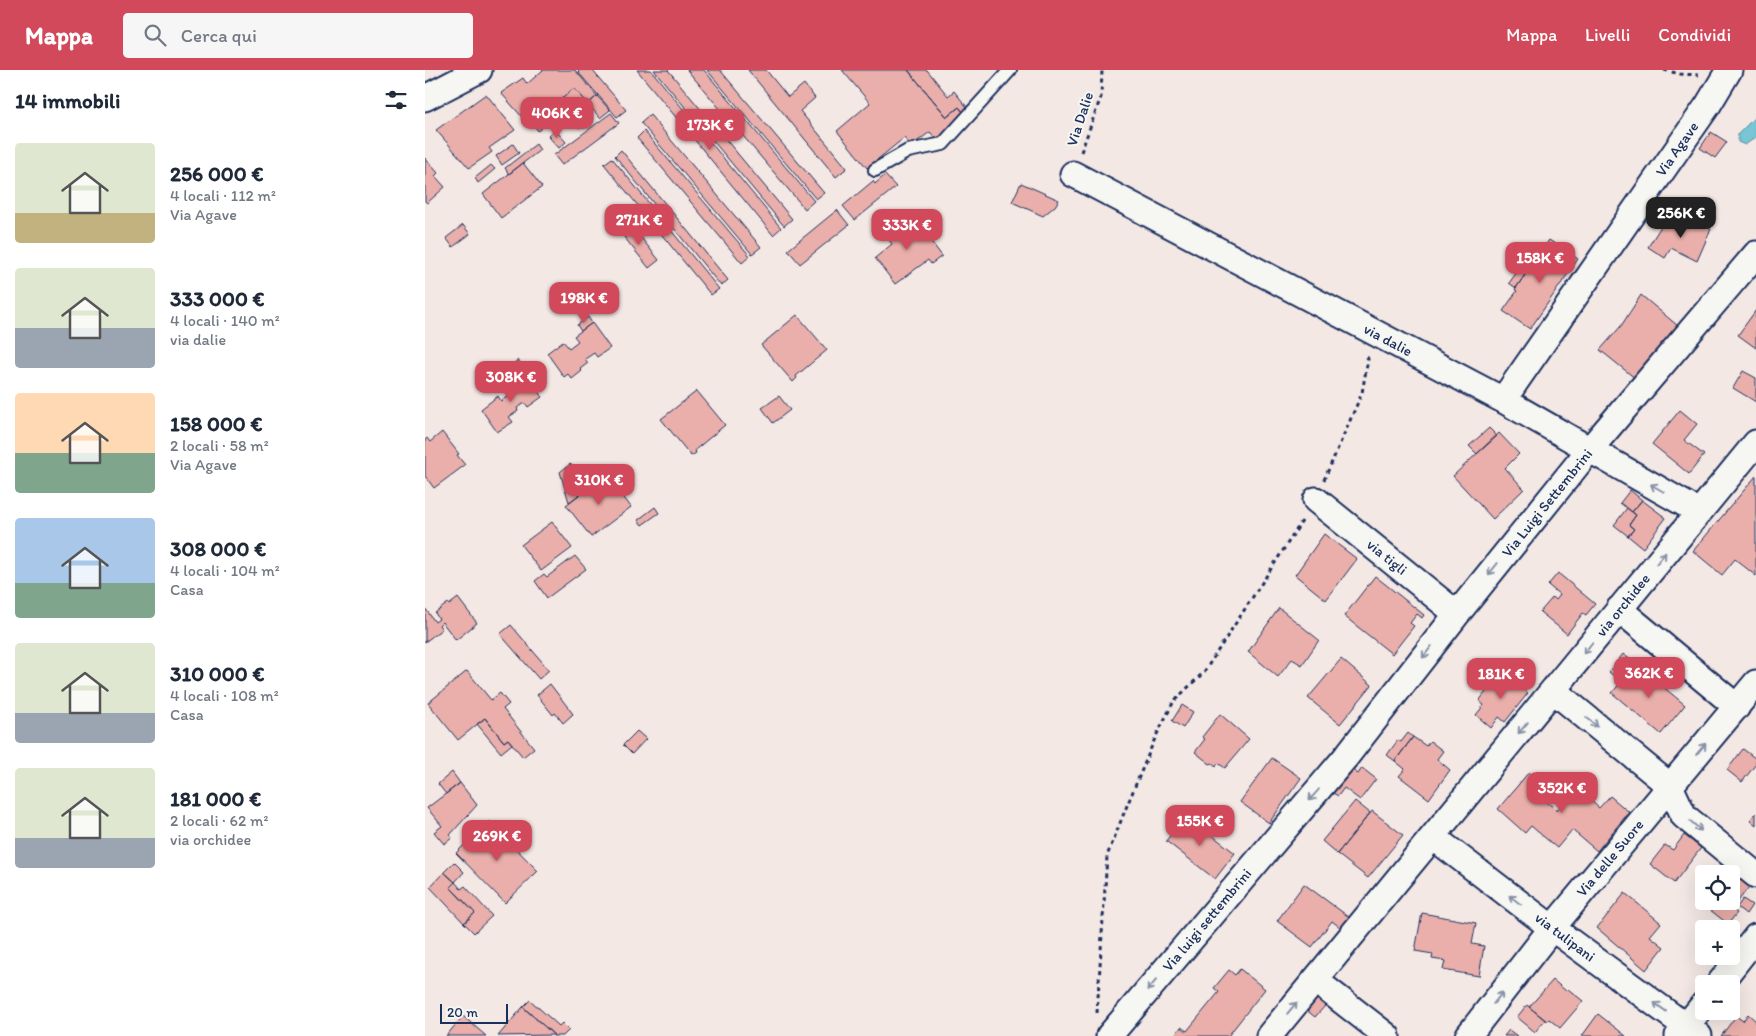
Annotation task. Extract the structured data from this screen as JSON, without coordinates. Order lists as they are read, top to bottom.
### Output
{
  "streets": {
    "street": [
      "Via Agave",
      "via dalie",
      "Via Luigi Settembrini",
      "via tigli",
      "via orchidee",
      "Via delle Suore",
      "Via luigi settembrini",
      "via tulipani"
    ],
    "path": ["Via Dalie"]
  },
  "crossings": [
    ["Via Dalie", "via dalie"],
    ["Via Agave", "via dalie"],
    ["via dalie", "Via Luigi Settembrini"],
    ["via dalie", "via orchidee"],
    ["Via Luigi Settembrini", "via tigli"],
    ["Via Luigi Settembrini", "Via luigi settembrini"],
    ["via orchidee", "via tulipani"],
    ["Via delle Suore", "via tulipani"]
  ],
  "one_way": ["Via Luigi Settembrini", "Via delle Suore", "Via luigi settembrini"],
  "scale_bar": "20 m",
  "page": {
    "header": "Mappa",
    "search": "Cerca qui",
    "nav": ["Mappa", "Livelli", "Condividi"],
    "heading": "14 immobili",
    "price": [
      "406K €",
      "173K €",
      "256K €",
      "271K €",
      "333K €",
      "158K €",
      "198K €",
      "308K €",
      "310K €",
      "362K €",
      "181K €",
      "352K €",
      "155K €",
      "269K €"
    ],
    "list": [
      {
        "name": "256 000 €",
        "note": "4 locali · 112 m² · Via Agave"
      },
      {
        "name": "333 000 €",
        "note": "4 locali · 140 m² · via dalie"
      },
      {
        "name": "158 000 €",
        "note": "2 locali · 58 m² · Via Agave"
      },
      {
        "name": "308 000 €",
        "note": "4 locali · 104 m² · Casa"
      },
      {
        "name": "310 000 €",
        "note": "4 locali · 108 m² · Casa"
      },
      {
        "name": "181 000 €",
        "note": "2 locali · 62 m² · via orchidee"
      }
    ],
    "map_buttons": ["+", "−"],
    "scale": "20 m"
  }
}
